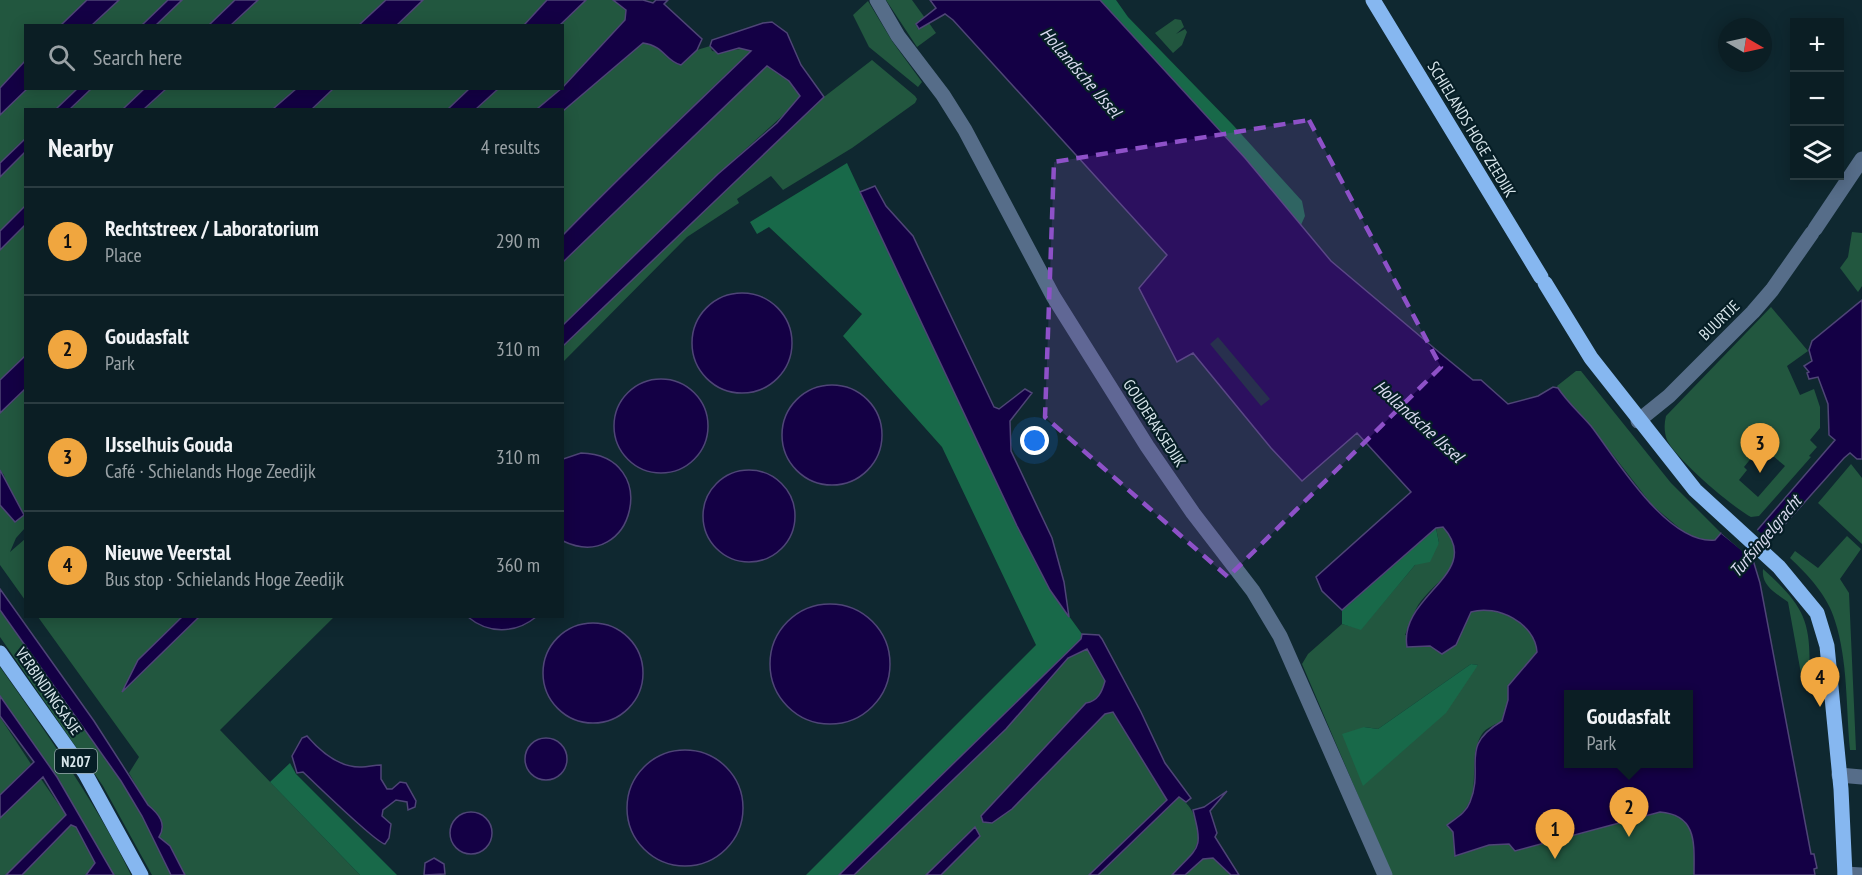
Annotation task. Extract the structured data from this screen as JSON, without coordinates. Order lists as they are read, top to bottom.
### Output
{
  "streets": {
    "main road": ["SCHIELANDS HOGE ZEEDIJK", "VERBINDINGSASJE", "N207"],
    "street": ["BUURTJE", "GOUDERAKSEDIJK"]
  },
  "crossings": [
    ["SCHIELANDS HOGE ZEEDIJK", "BUURTJE"]
  ],
  "water": ["Hollandsche IJssel", "Turfsingelgracht"],
  "north": "right",
  "page": {
    "map_buttons": ["+", "−"],
    "search": "Search here",
    "heading": ["Nearby", "4 results"],
    "list": [
      {
        "mark": "1",
        "name": "Rechtstreex / Laboratorium",
        "note": "Place",
        "value": "290 m"
      },
      {
        "mark": "2",
        "name": "Goudasfalt",
        "note": "Park",
        "value": "310 m"
      },
      {
        "mark": "3",
        "name": "IJsselhuis Gouda",
        "note": "Café · Schielands Hoge Zeedijk",
        "value": "310 m"
      },
      {
        "mark": "4",
        "name": "Nieuwe Veerstal",
        "note": "Bus stop · Schielands Hoge Zeedijk",
        "value": "360 m"
      }
    ],
    "pins": [
      "3",
      "4",
      "2",
      "1"
    ],
    "popup": ["Goudasfalt", "Park"]
  }
}
